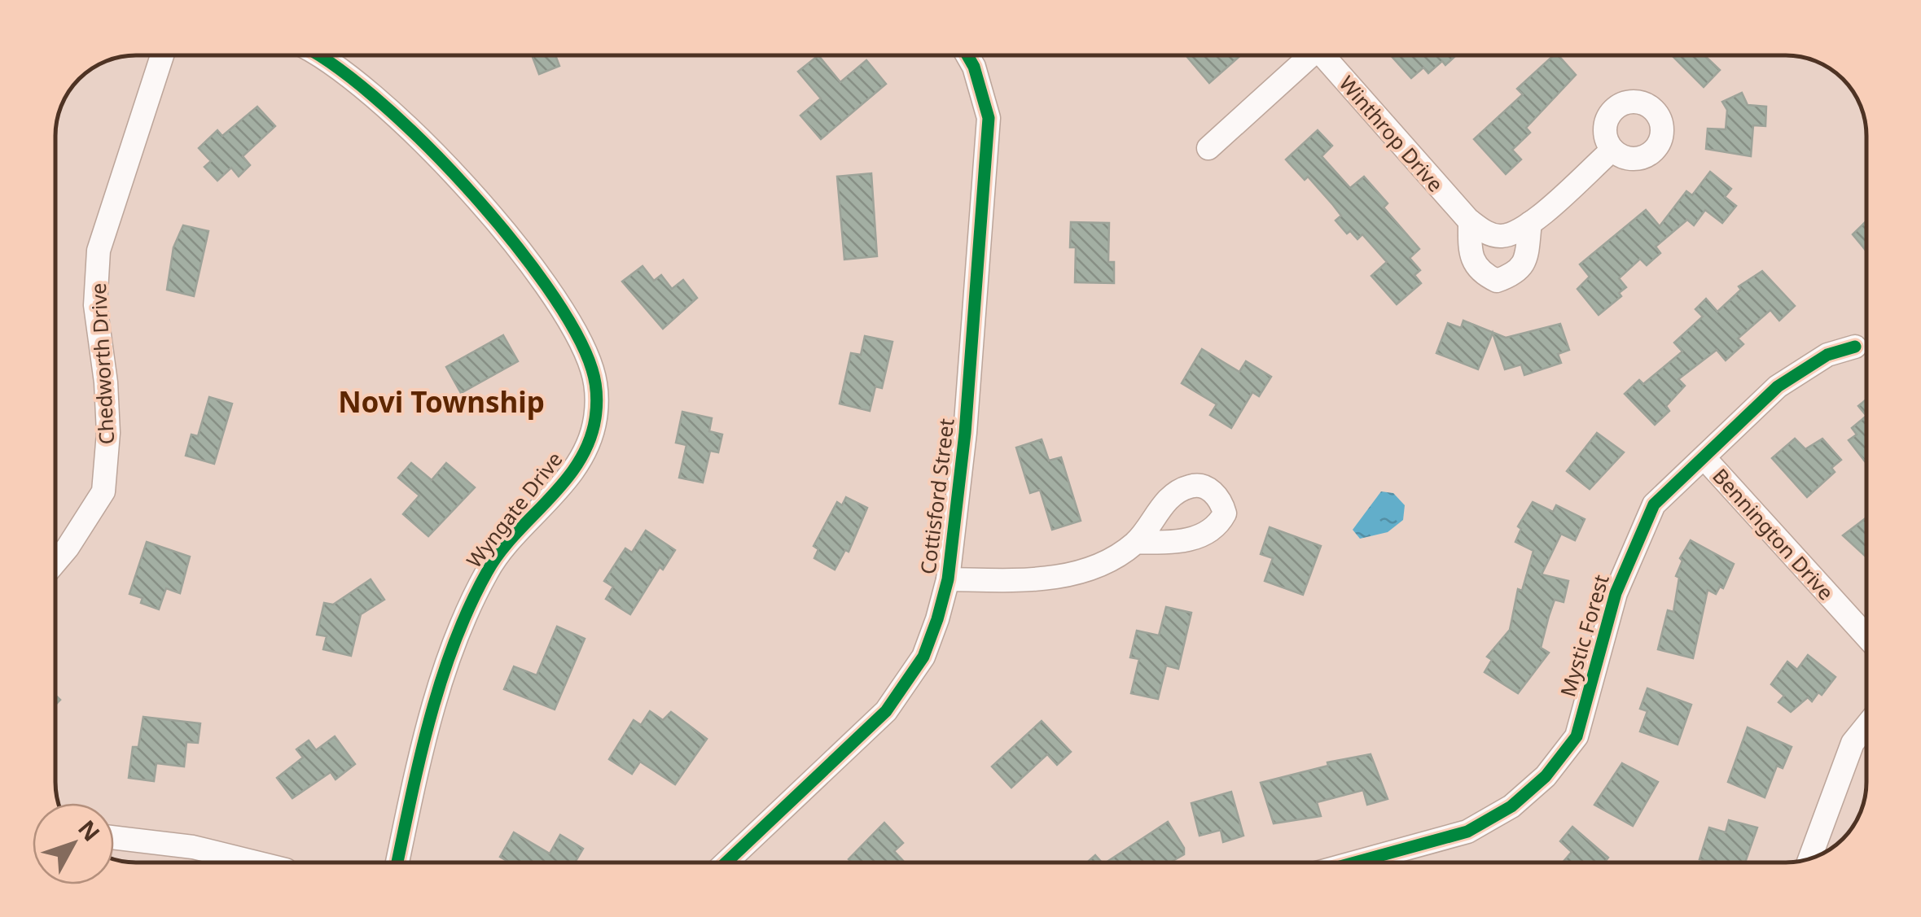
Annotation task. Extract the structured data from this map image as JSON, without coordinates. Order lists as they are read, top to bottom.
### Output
{
  "streets": {
    "street": [
      "Winthrop Drive",
      "Chedworth Drive",
      "Cottisford Street",
      "Wyngate Drive",
      "Bennington Drive",
      "Mystic Forest"
    ]
  },
  "crossings": [
    ["Bennington Drive", "Mystic Forest"]
  ],
  "districts": ["Novi Township"],
  "north": "top right"
}
